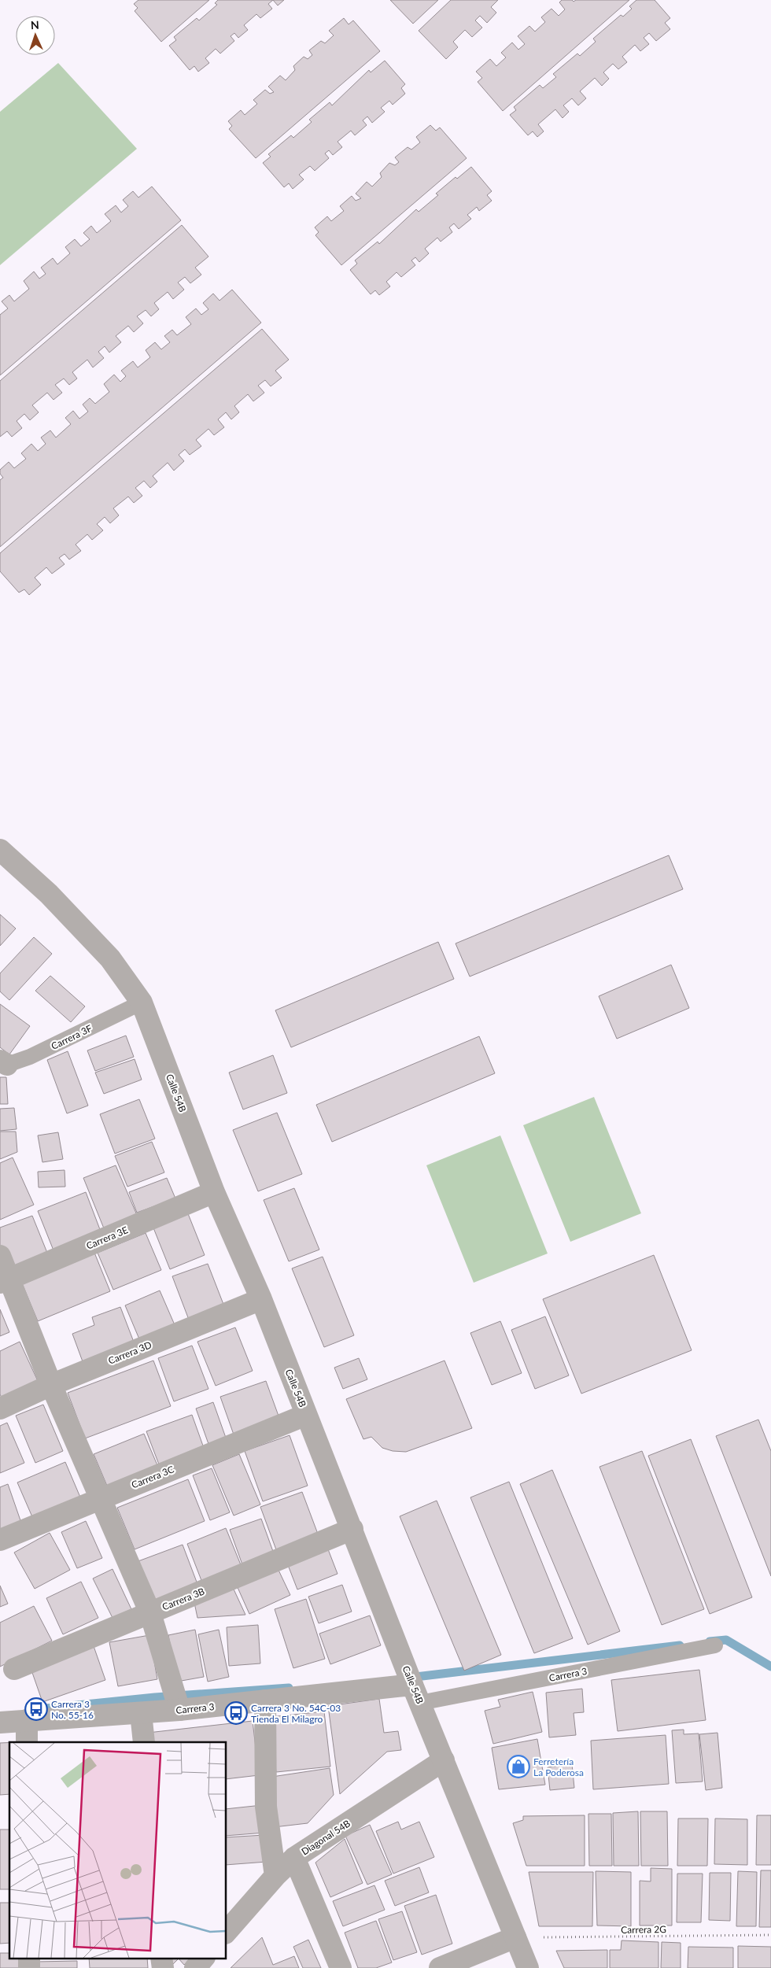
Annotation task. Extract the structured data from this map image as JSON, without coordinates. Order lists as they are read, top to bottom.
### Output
{
  "streets": {
    "street": [
      "Calle 54B",
      "Carrera 3E",
      "Carrera 3D",
      "Carrera 3C",
      "Carrera 3B",
      "Carrera 3",
      "Diagonal 54B"
    ],
    "lane": ["Carrera 3F"],
    "path": ["Carrera 2G"]
  },
  "crossings": [
    ["Carrera 3F", "Calle 54B"],
    ["Calle 54B", "Carrera 3E"],
    ["Calle 54B", "Carrera 3D"],
    ["Calle 54B", "Carrera 3C"],
    ["Calle 54B", "Carrera 3B"],
    ["Calle 54B", "Carrera 3"],
    ["Calle 54B", "Diagonal 54B"],
    ["Calle 54B", "Carrera 2G"]
  ],
  "places": {
    "bus stop": ["Carrera 3 No. 55-16", "Carrera 3 No. 54C-03 Tienda El Milagro"],
    "shop": ["Ferretería La Poderosa"]
  },
  "north": "top"
}
